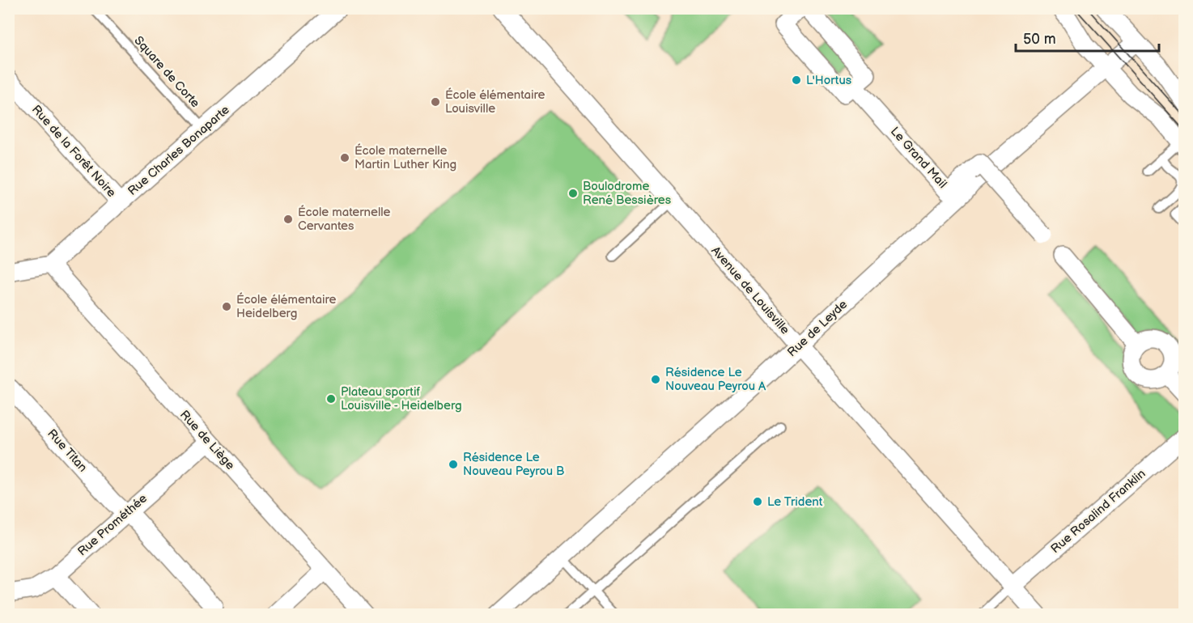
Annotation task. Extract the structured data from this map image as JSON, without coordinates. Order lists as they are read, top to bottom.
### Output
{
  "streets": {
    "street": [
      "Rue Charles Bonaparte",
      "Rue de la Forêt Noire",
      "Le Grand Mail",
      "Avenue de Louisville",
      "Rue de Leyde",
      "Rue de Liège",
      "Rue Titan",
      "Rue Rosalind Franklin",
      "Rue Prométhée"
    ],
    "lane": ["Square de Corte"]
  },
  "crossings": [
    ["Square de Corte", "Rue Charles Bonaparte"],
    ["Rue Charles Bonaparte", "Rue de la Forêt Noire"],
    ["Rue Charles Bonaparte", "Rue de Liège"],
    ["Avenue de Louisville", "Rue de Leyde"],
    ["Avenue de Louisville", "Rue Rosalind Franklin"],
    ["Rue de Liège", "Rue Prométhée"],
    ["Rue Titan", "Rue Prométhée"]
  ],
  "places": [
    "L'Hortus",
    "École élémentaire Louisville",
    "École maternelle Martin Luther King",
    "Boulodrome René Bessières",
    "École maternelle Cervantes",
    "École élémentaire Heidelberg",
    "Résidence Le Nouveau Peyrou A",
    "Plateau sportif Louisville - Heidelberg",
    "Résidence Le Nouveau Peyrou B",
    "Le Trident"
  ],
  "scale_bar": "50 m"
}
